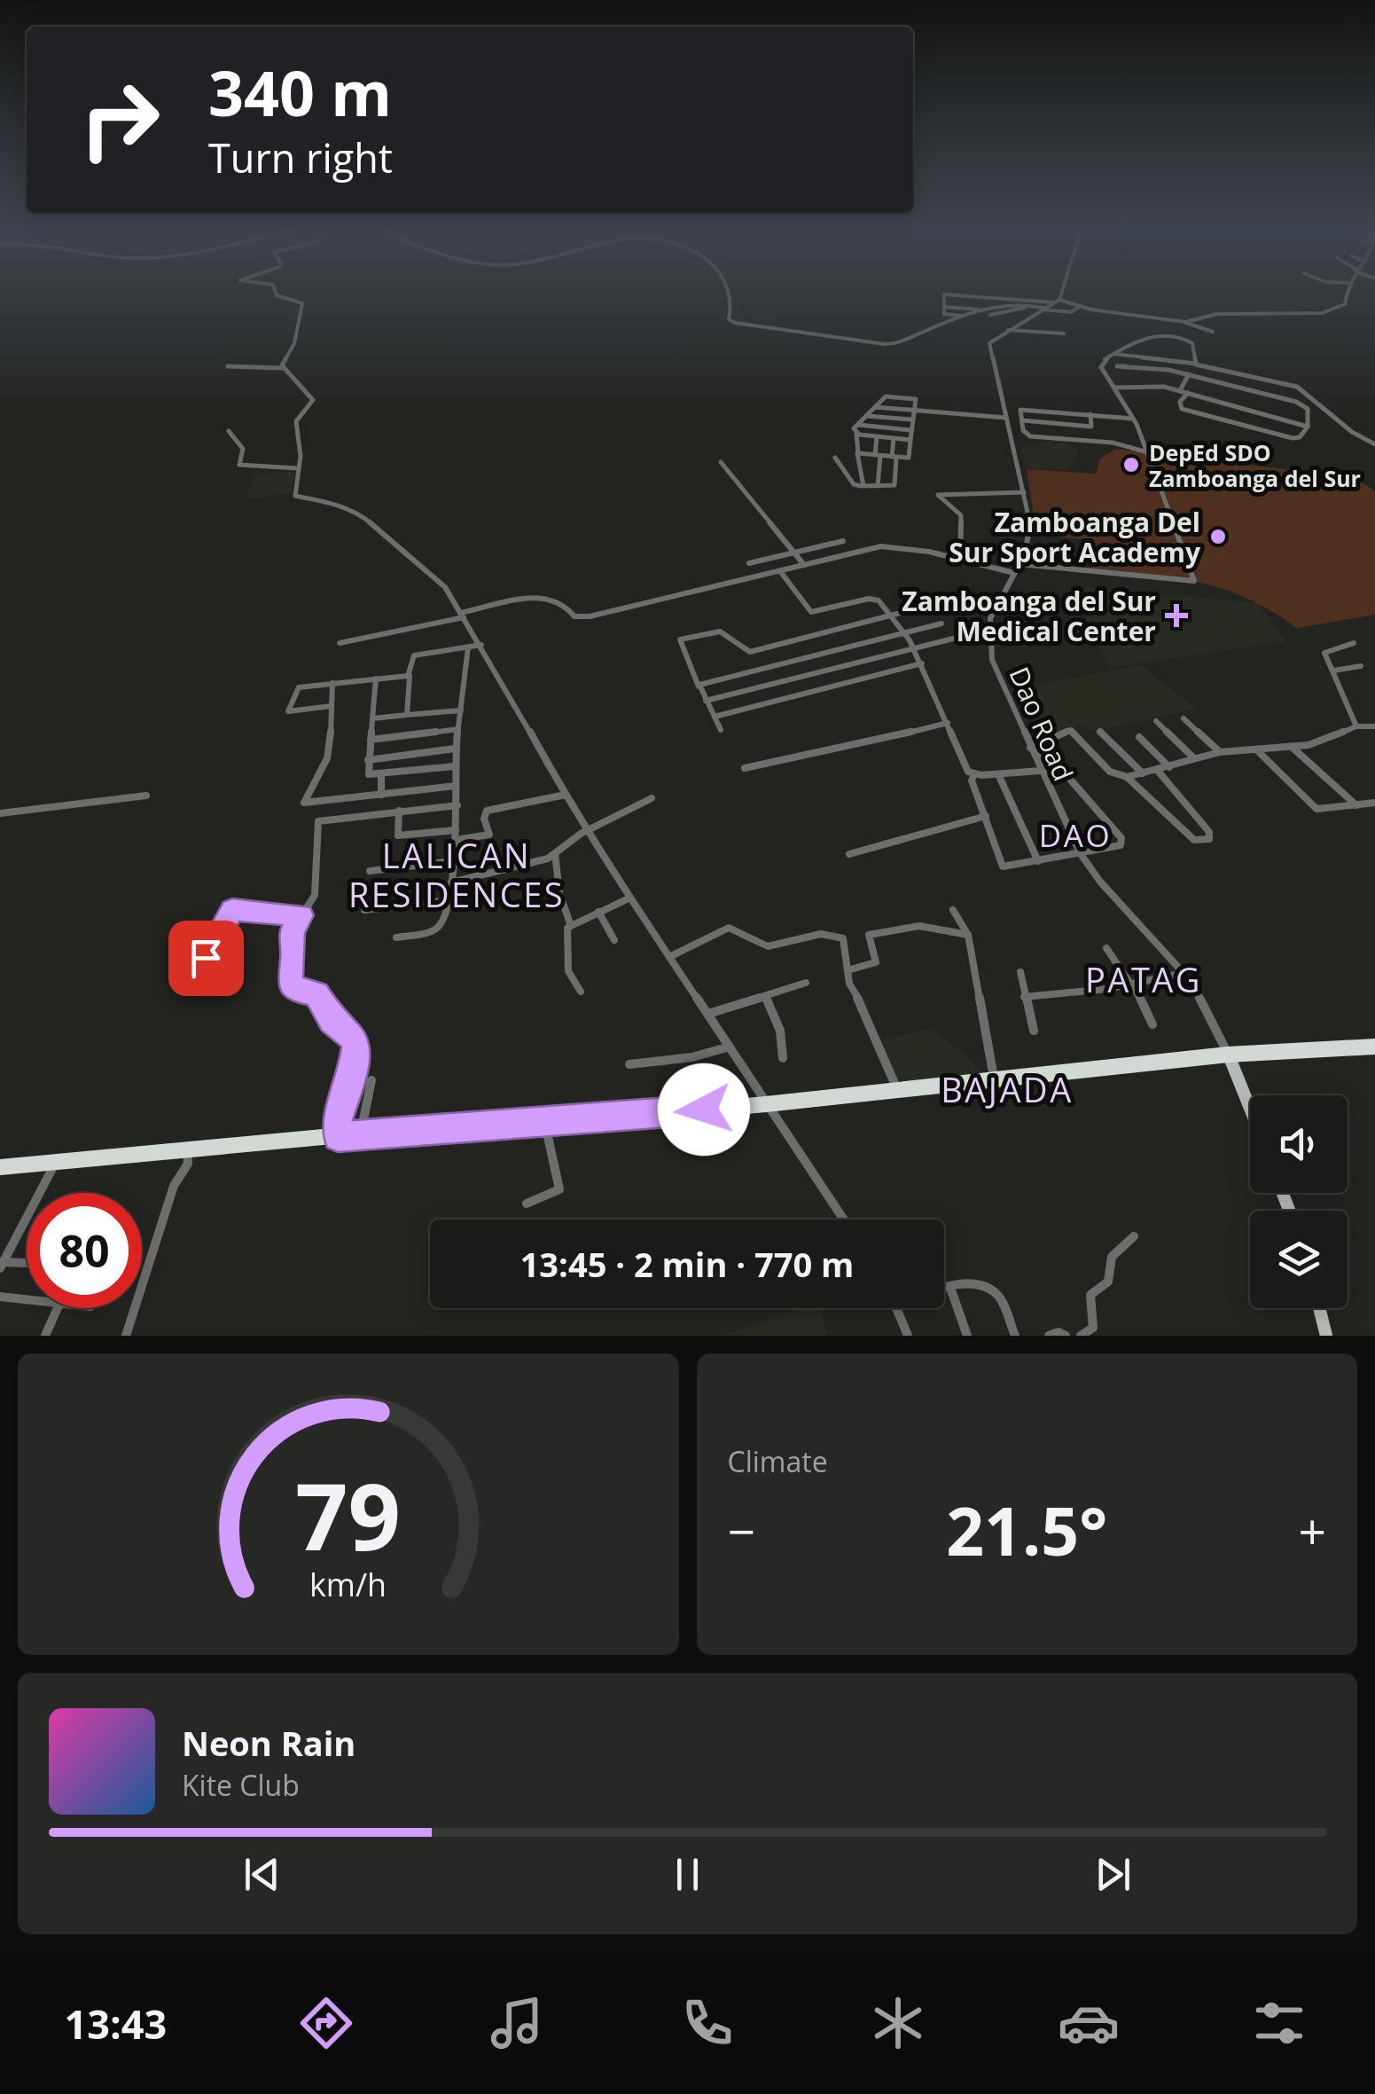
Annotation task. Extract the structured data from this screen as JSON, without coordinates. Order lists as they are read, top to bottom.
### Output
{
  "streets": {
    "street": ["Dao Road"]
  },
  "districts": [
    "DAO",
    "LALICAN RESIDENCES",
    "PATAG",
    "BAJADA"
  ],
  "places": {
    "other": ["DepEd SDO Zamboanga del Sur", "Zamboanga Del Sur Sport Academy"],
    "health": ["Zamboanga del Sur Medical Center"]
  },
  "page": {
    "turn": ["340 m", "Turn right"],
    "limit": "80",
    "trip": "13:45 · 2 min · 770 m",
    "tile": "Climate",
    "heat": ["−", "21.5°", "+"],
    "song": ["Neon Rain", "Kite Club"],
    "tabs": "13:43",
    "gauge": ["79", "km/h"]
  }
}
